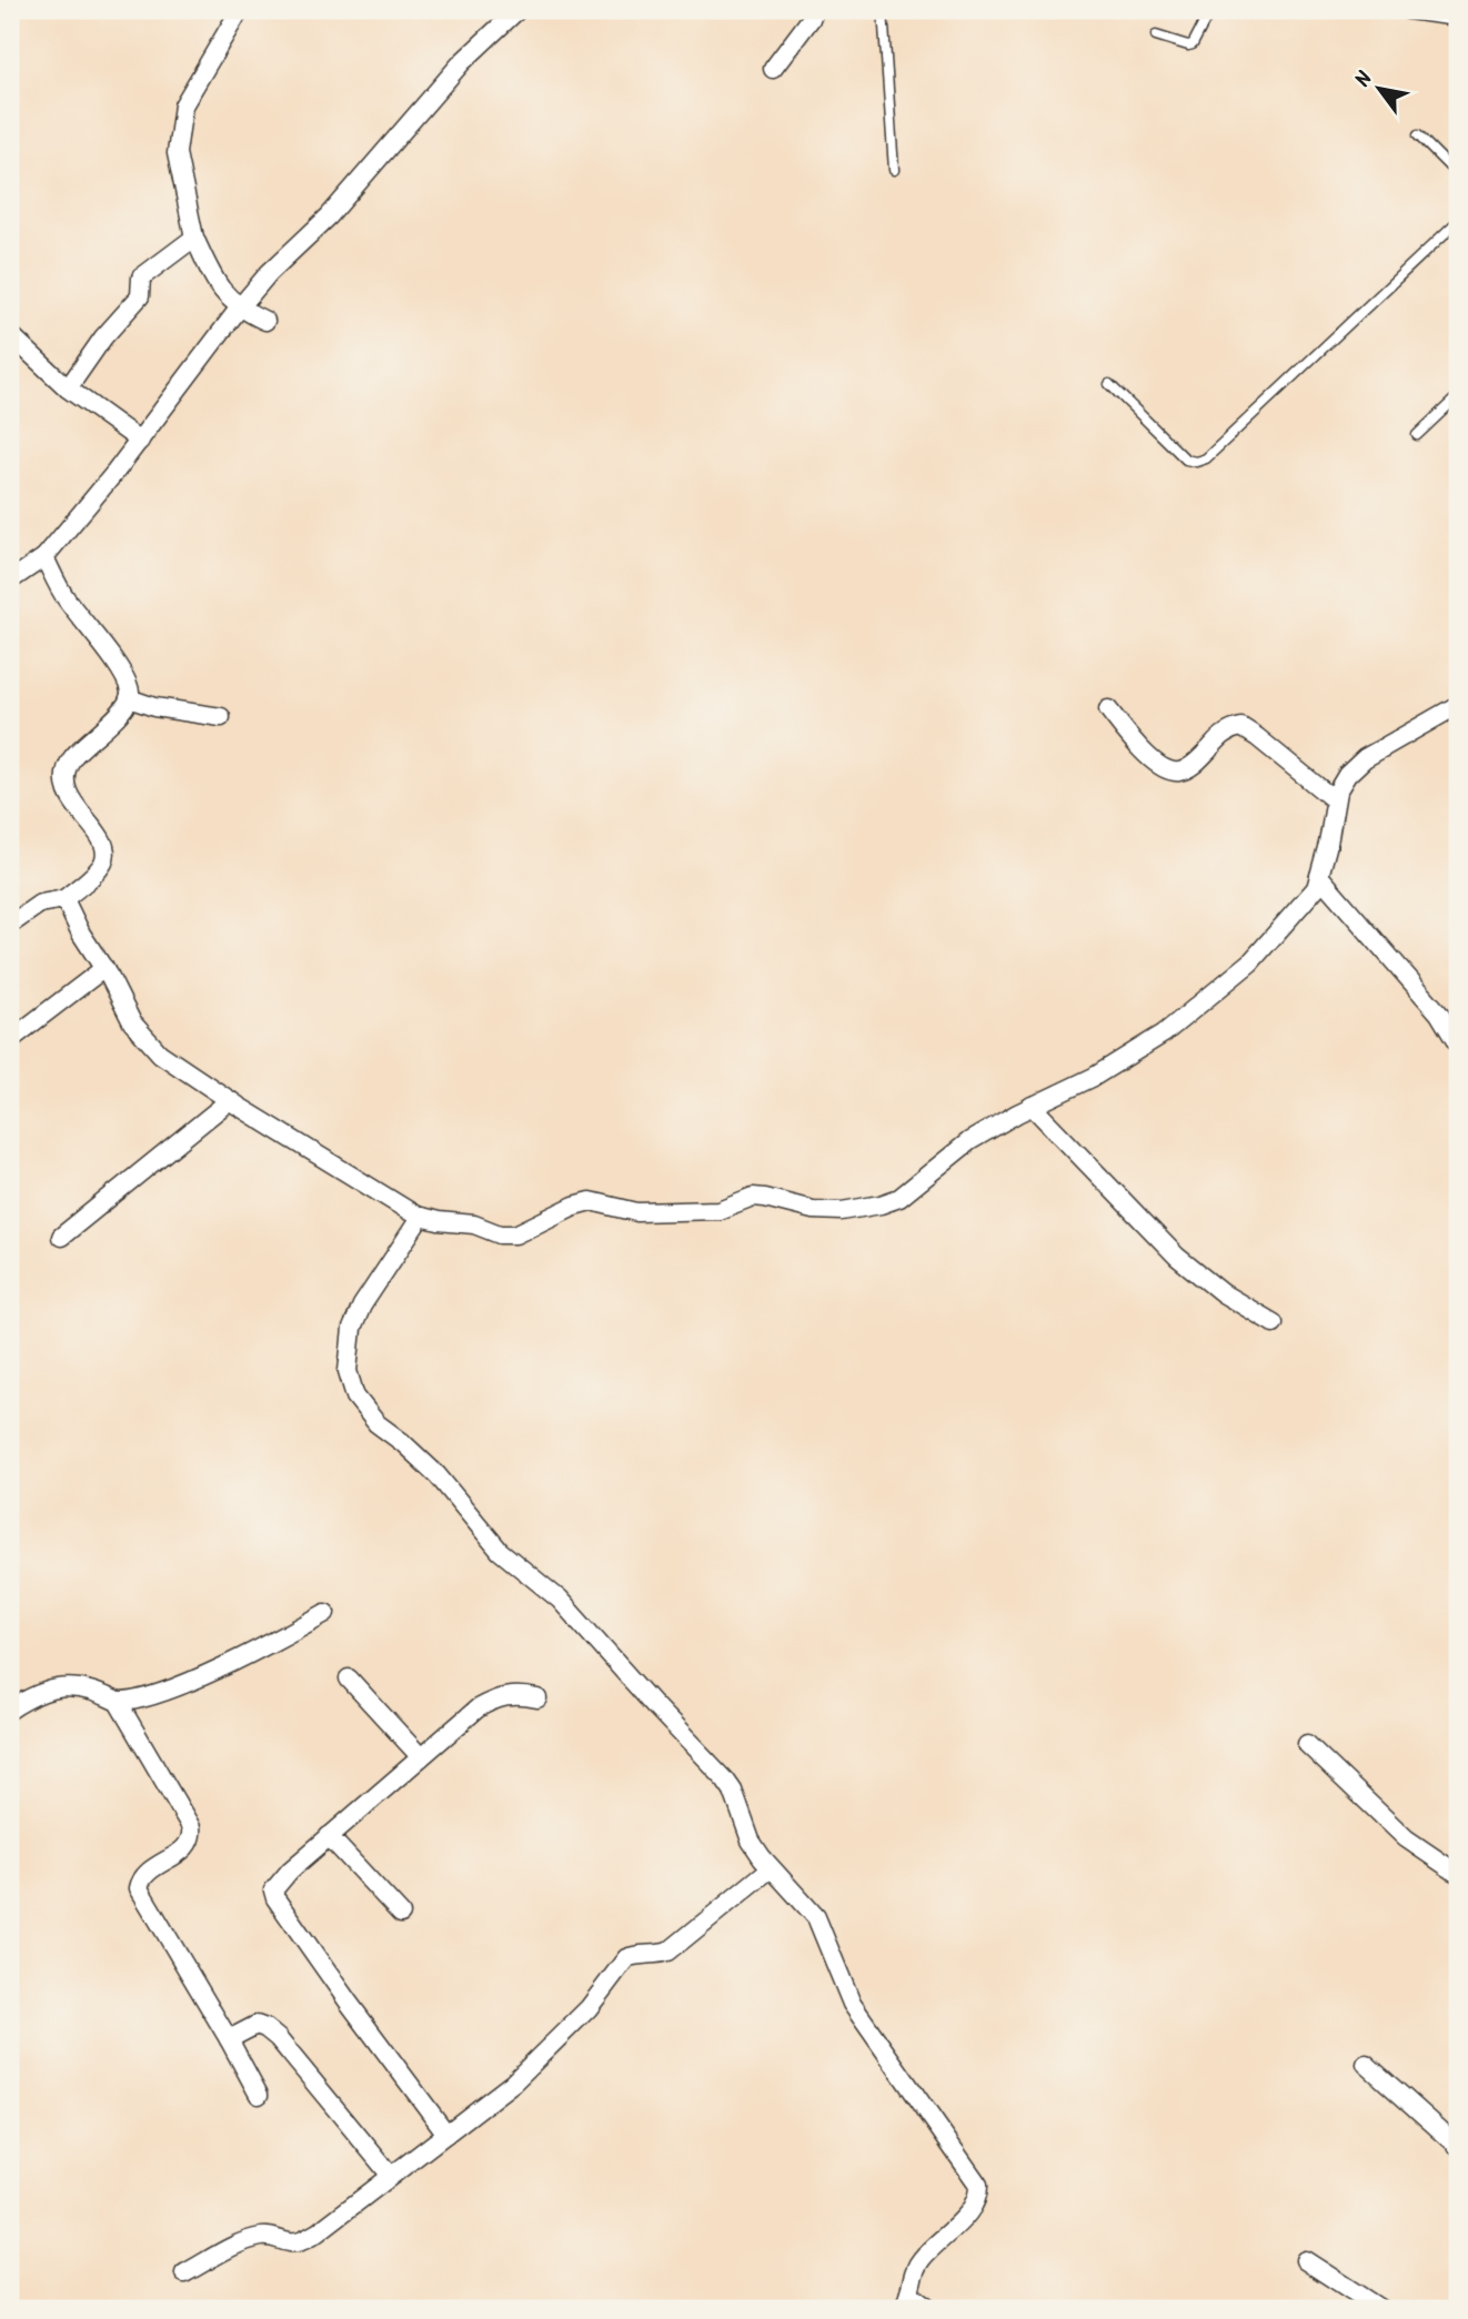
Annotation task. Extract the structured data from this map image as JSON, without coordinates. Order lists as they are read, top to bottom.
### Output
{
  "north": "top left"
}
